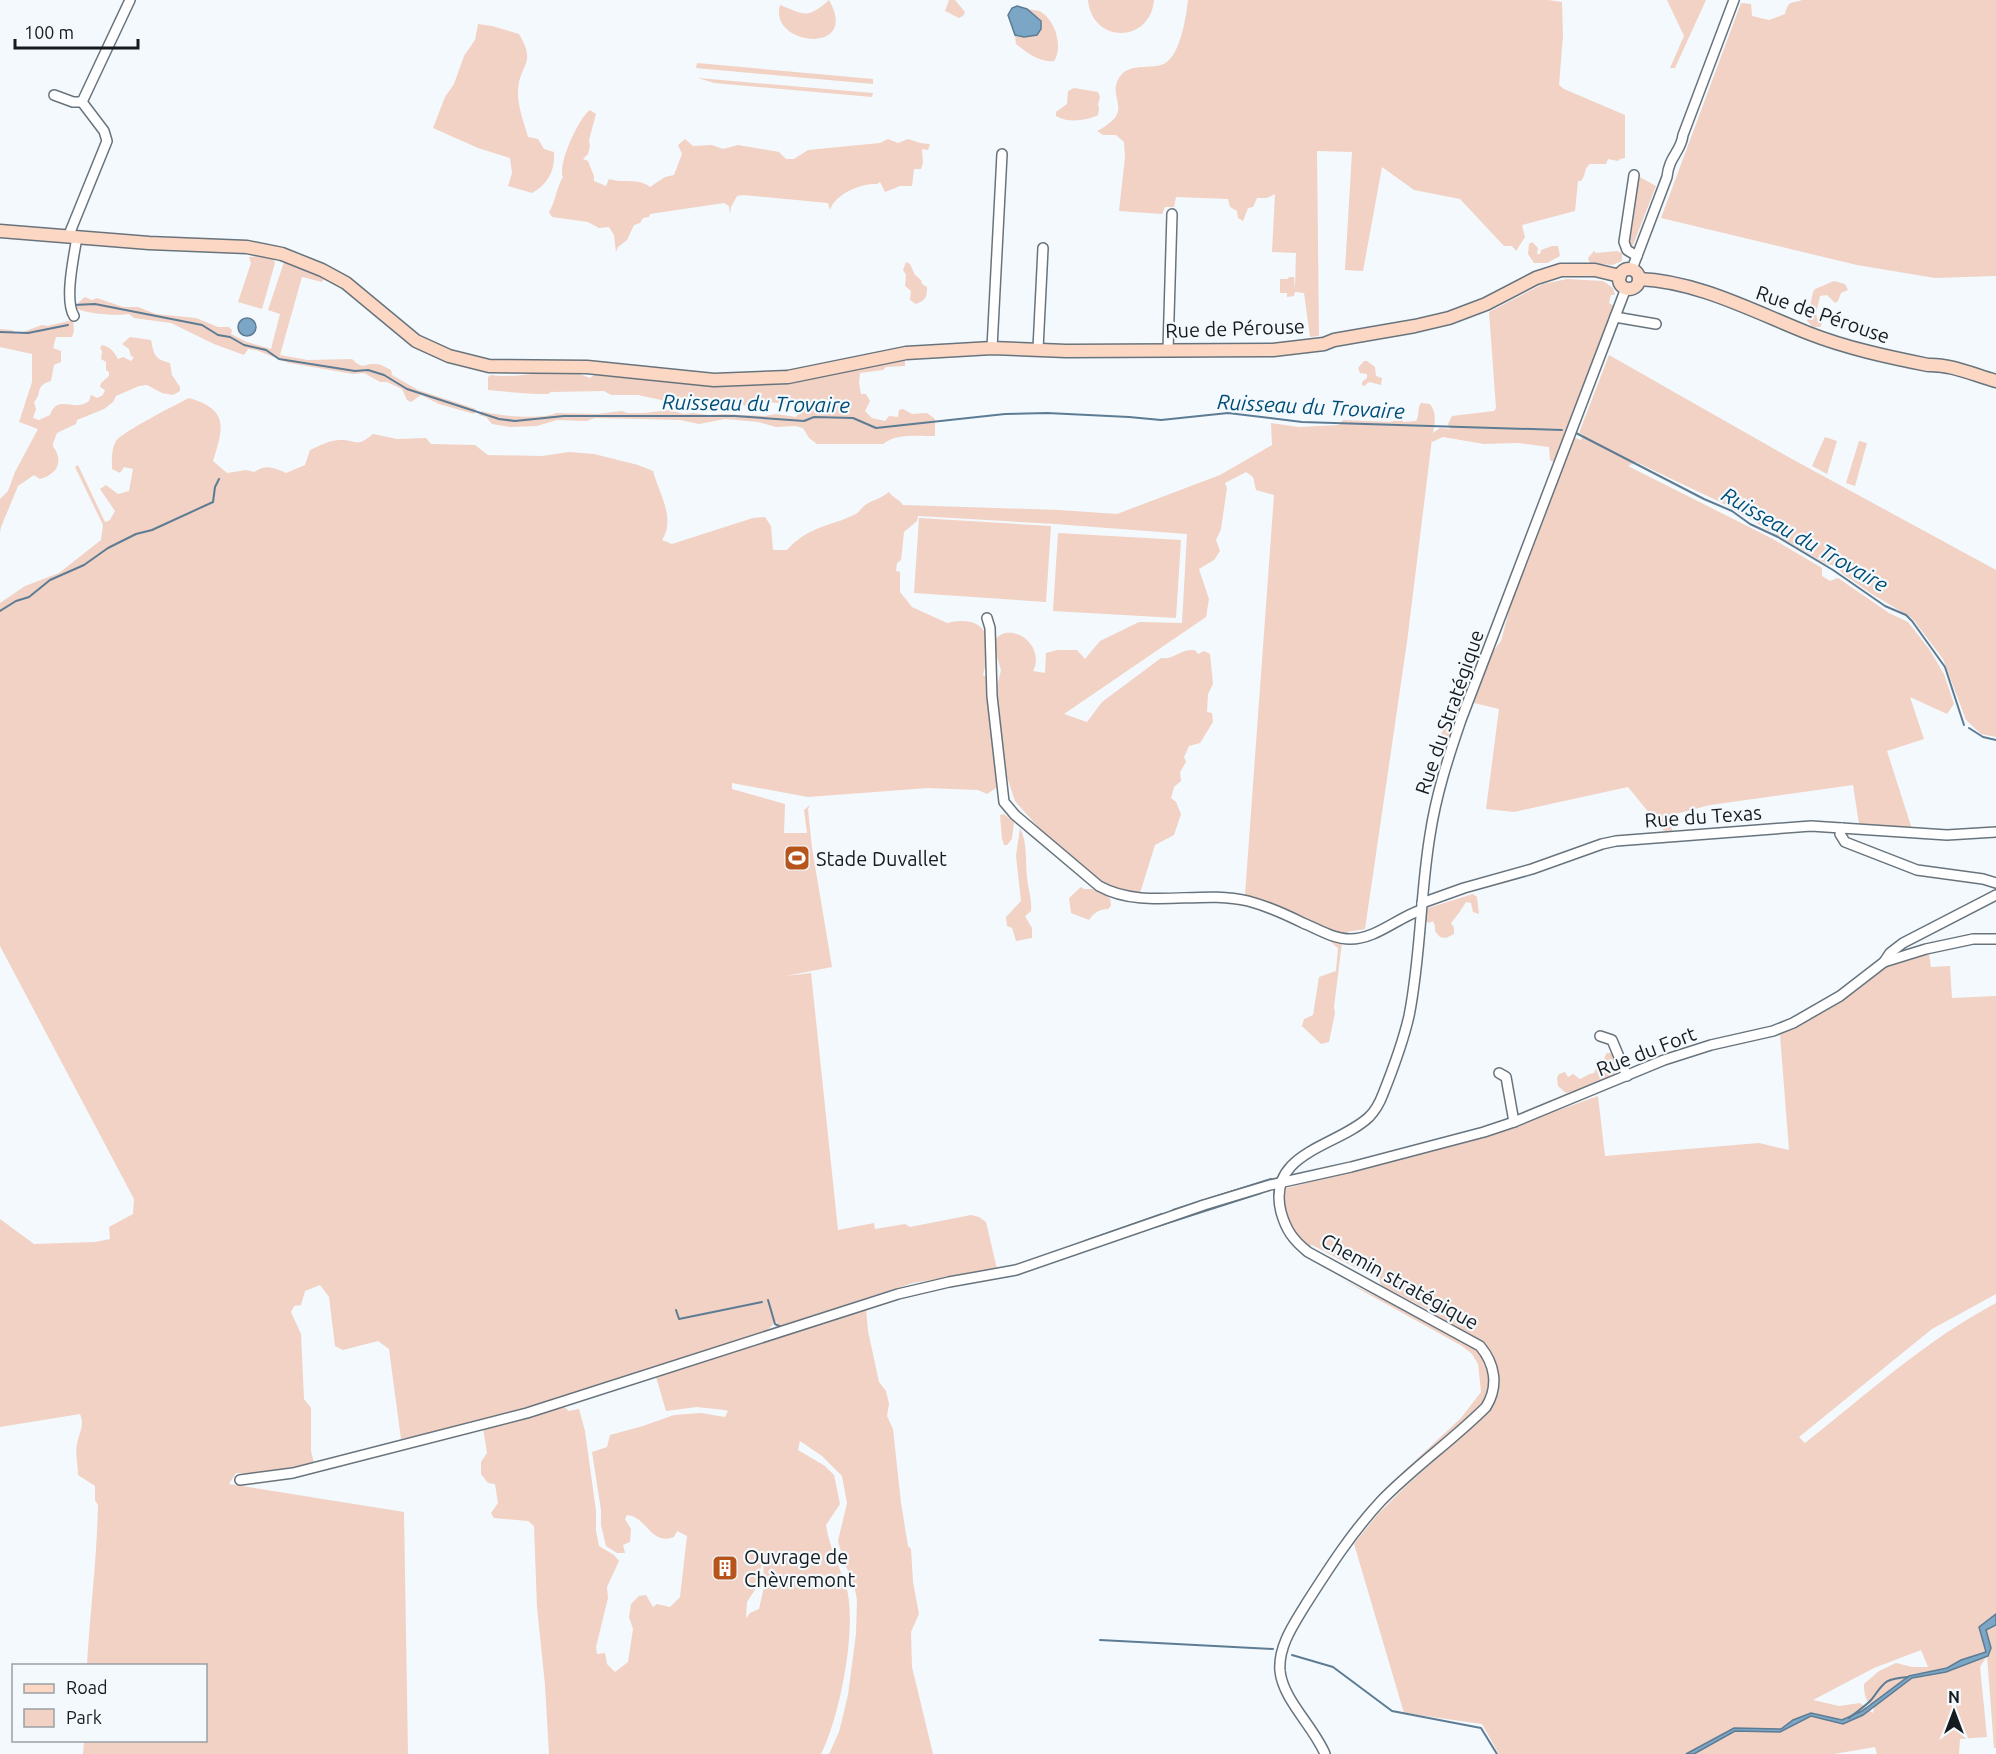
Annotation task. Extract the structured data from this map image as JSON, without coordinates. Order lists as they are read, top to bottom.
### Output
{
  "streets": {
    "street": [
      "Rue de Pérouse",
      "Rue du Stratégique",
      "Rue du Texas",
      "Rue du Fort",
      "Chemin stratégique"
    ]
  },
  "crossings": [
    ["Rue de Pérouse", "Rue du Stratégique"],
    ["Rue du Stratégique", "Rue du Texas"],
    ["Rue du Stratégique", "Rue du Fort"],
    ["Rue du Stratégique", "Chemin stratégique"],
    ["Rue du Fort", "Chemin stratégique"]
  ],
  "water": ["Ruisseau du Trovaire"],
  "places": {
    "sports": ["Stade Duvallet"],
    "building": ["Ouvrage de Chèvremont"]
  },
  "legend": ["Road", "Park"],
  "scale_bar": "100 m",
  "north": "top"
}
